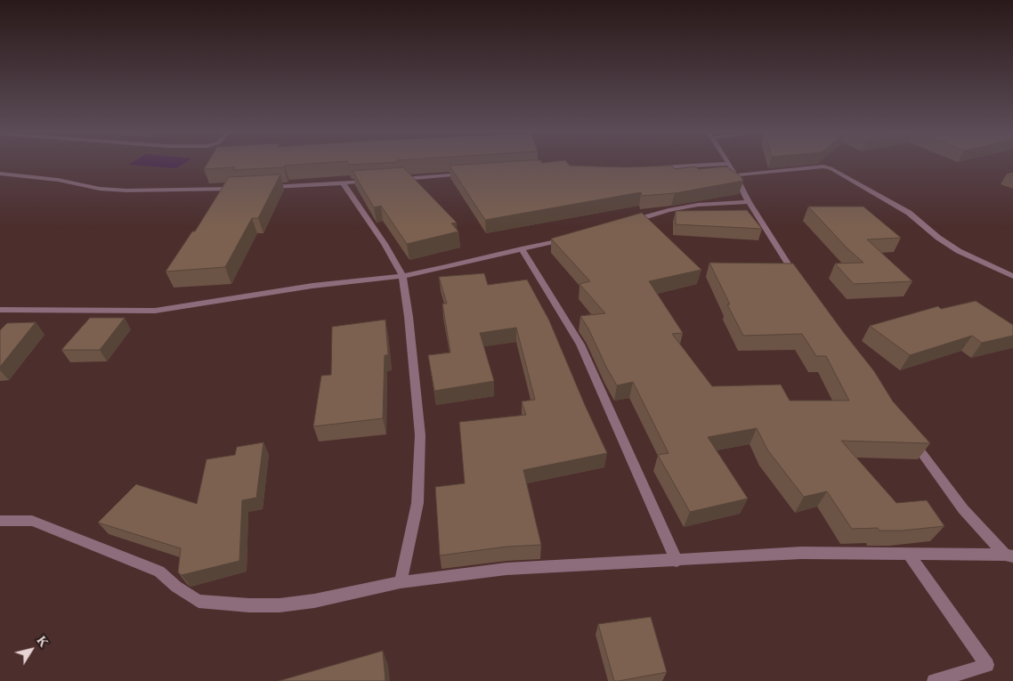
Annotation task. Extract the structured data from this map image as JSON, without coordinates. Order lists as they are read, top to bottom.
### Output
{
  "north": "top right"
}
